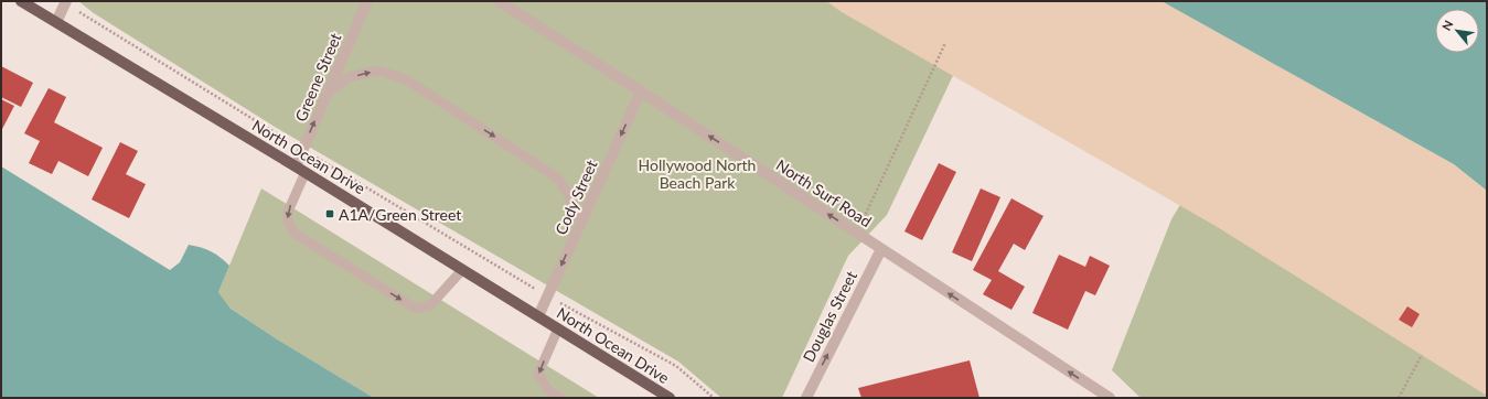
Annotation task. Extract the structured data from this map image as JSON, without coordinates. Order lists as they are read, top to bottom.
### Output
{
  "streets": {
    "main road": ["North Ocean Drive"],
    "street": [
      "Greene Street",
      "North Surf Road",
      "Cody Street",
      "Douglas Street"
    ]
  },
  "crossings": [
    ["Greene Street", "North Ocean Drive"],
    ["North Ocean Drive", "Cody Street"],
    ["North Surf Road", "Cody Street"],
    ["North Surf Road", "Douglas Street"]
  ],
  "one_way": ["North Surf Road", "Cody Street", "Douglas Street"],
  "parks": ["Hollywood North Beach Park"],
  "places": {
    "transit": ["A1A/Green Street"]
  },
  "north": "top left"
}
